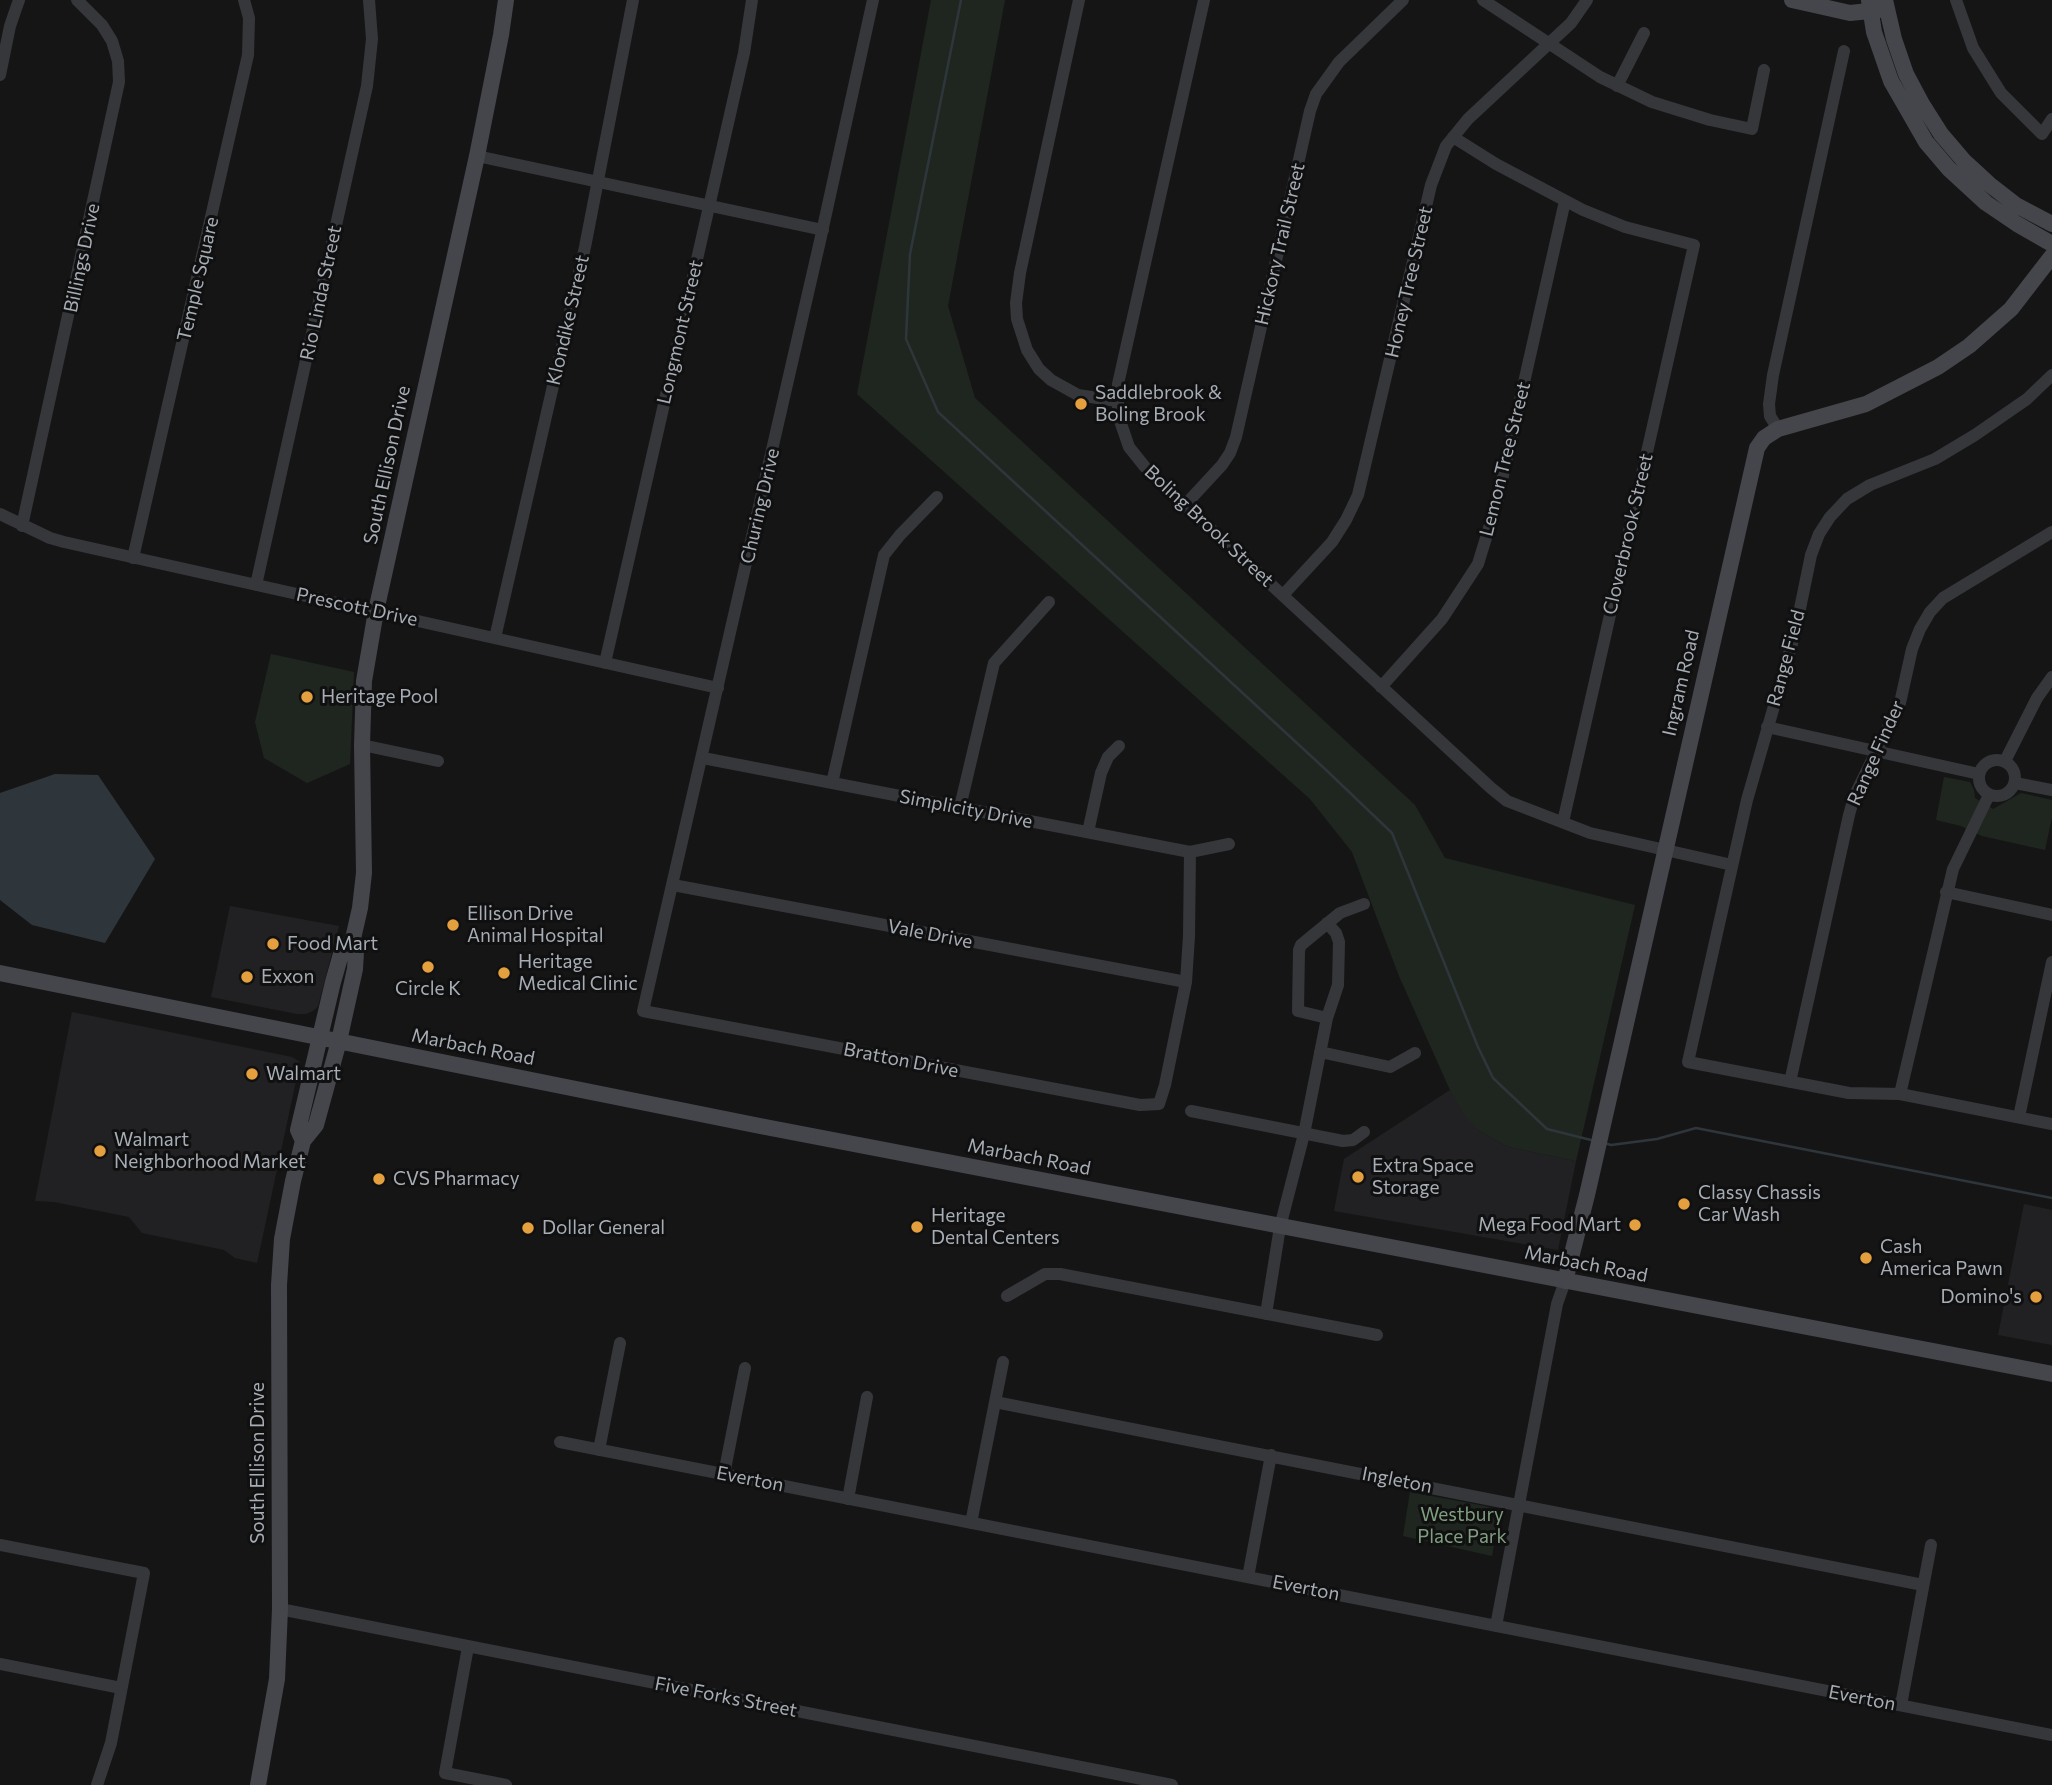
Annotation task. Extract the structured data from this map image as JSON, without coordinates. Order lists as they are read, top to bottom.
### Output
{
  "streets": {
    "street": [
      "Hickory Trail Street",
      "Billings Drive",
      "Temple Square",
      "Honey Tree Street",
      "Rio Linda Street",
      "Klondike Street",
      "Longmont Street",
      "Lemon Tree Street",
      "South Ellison Drive",
      "Churing Drive",
      "Boling Brook Street",
      "Cloverbrook Street",
      "Prescott Drive",
      "Range Field",
      "Ingram Road",
      "Range Finder",
      "Simplicity Drive",
      "Vale Drive",
      "Marbach Road",
      "Bratton Drive",
      "Everton",
      "Ingleton",
      "Five Forks Street"
    ]
  },
  "crossings": [
    ["Hickory Trail Street", "Boling Brook Street"],
    ["Billings Drive", "Prescott Drive"],
    ["Temple Square", "Prescott Drive"],
    ["Honey Tree Street", "Boling Brook Street"],
    ["Rio Linda Street", "Prescott Drive"],
    ["Klondike Street", "Prescott Drive"],
    ["Longmont Street", "Prescott Drive"],
    ["Lemon Tree Street", "Boling Brook Street"],
    ["Lemon Tree Street", "Cloverbrook Street"],
    ["South Ellison Drive", "Prescott Drive"],
    ["South Ellison Drive", "Marbach Road"],
    ["South Ellison Drive", "Five Forks Street"],
    ["Churing Drive", "Prescott Drive"],
    ["Churing Drive", "Simplicity Drive"],
    ["Churing Drive", "Vale Drive"],
    ["Churing Drive", "Bratton Drive"],
    ["Boling Brook Street", "Cloverbrook Street"],
    ["Boling Brook Street", "Range Field"],
    ["Boling Brook Street", "Ingram Road"],
    ["Range Field", "Range Finder"],
    ["Ingram Road", "Marbach Road"],
    ["Vale Drive", "Bratton Drive"]
  ],
  "parks": ["Westbury Place Park"],
  "places": [
    "Saddlebrook & Boling Brook",
    "Heritage Pool",
    "Ellison Drive Animal Hospital",
    "Food Mart",
    "Circle K",
    "Heritage Medical Clinic",
    "Exxon",
    "Walmart",
    "Walmart Neighborhood Market",
    "Extra Space Storage",
    "CVS Pharmacy",
    "Classy Chassis Car Wash",
    "Mega Food Mart",
    "Heritage Dental Centers",
    "Dollar General",
    "Cash America Pawn",
    "Domino's"
  ]
}
